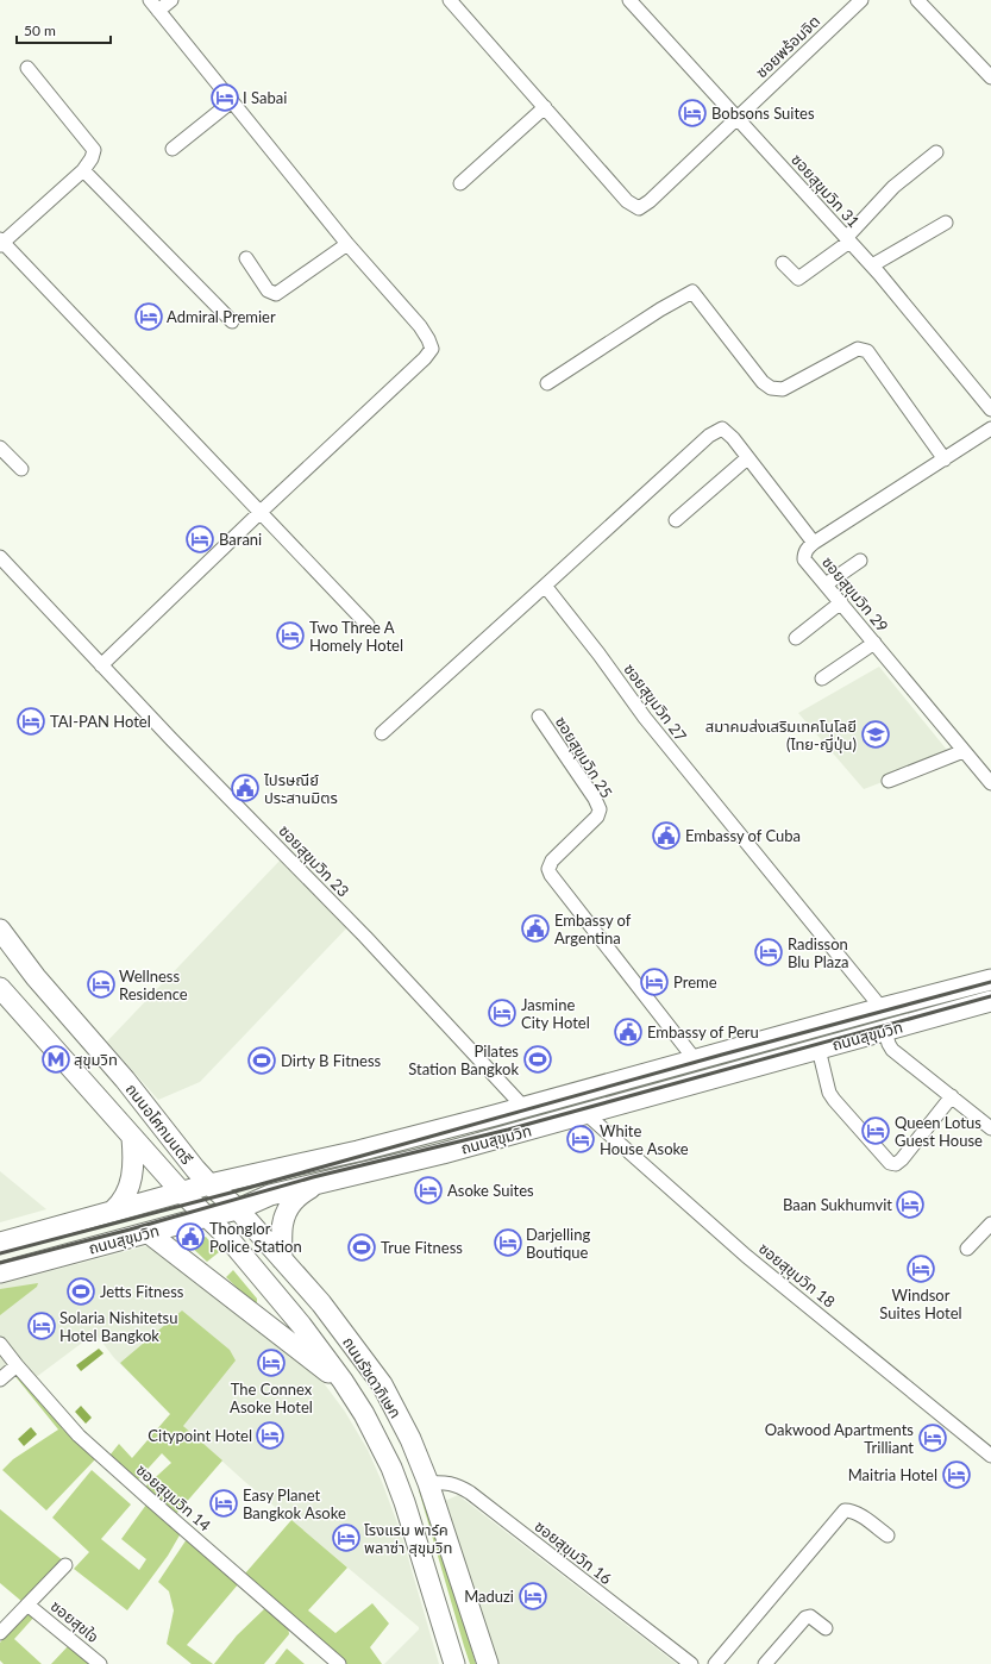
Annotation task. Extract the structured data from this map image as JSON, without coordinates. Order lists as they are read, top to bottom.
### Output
{
  "streets": {
    "main road": ["ถนนสุขุมวิท", "ถนนอโศกมนตรี", "ถนนรัชดาภิเษก"],
    "street": [
      "ซอยพร้อมจิต",
      "ซอยสุขุมวิท 31",
      "ซอยสุขุมวิท 29",
      "ซอยสุขุมวิท 27",
      "ซอยสุขุมวิท 25",
      "ซอยสุขุมวิท 23",
      "ซอยสุขุมวิท 18",
      "ซอยสุขุมวิท 14",
      "ซอยสุขุมวิท 16",
      "ซอยสุขใจ"
    ]
  },
  "crossings": [
    ["ซอยพร้อมจิต", "ซอยสุขุมวิท 31"],
    ["ซอยสุขุมวิท 27", "ถนนสุขุมวิท"],
    ["ซอยสุขุมวิท 25", "ถนนสุขุมวิท"],
    ["ซอยสุขุมวิท 23", "ถนนสุขุมวิท"],
    ["ถนนสุขุมวิท", "ถนนอโศกมนตรี"],
    ["ถนนสุขุมวิท", "ซอยสุขุมวิท 18"],
    ["ถนนสุขุมวิท", "ถนนรัชดาภิเษก"],
    ["ถนนอโศกมนตรี", "ถนนรัชดาภิเษก"],
    ["ถนนรัชดาภิเษก", "ซอยสุขุมวิท 16"]
  ],
  "places": {
    "hotel": [
      "I Sabai",
      "Bobsons Suites",
      "Admiral Premier",
      "Barani",
      "Two Three A Homely Hotel",
      "TAI-PAN Hotel",
      "Radisson Blu Plaza",
      "Preme",
      "Wellness Residence",
      "Jasmine City Hotel",
      "Queen Lotus Guest House",
      "White House Asoke",
      "Asoke Suites",
      "Baan Sukhumvit",
      "Darjelling Boutique",
      "Windsor Suites Hotel",
      "Solaria Nishitetsu Hotel Bangkok",
      "The Connex Asoke Hotel",
      "Citypoint Hotel",
      "Oakwood Apartments Trilliant",
      "Maitria Hotel",
      "Easy Planet Bangkok Asoke",
      "โรงแรม พาร์ค พลาซ่า สุขุมวิท",
      "Maduzi"
    ],
    "school or university": ["สมาคมส่งเสริมเทคโนโลยี (ไทย-ญี่ปุ่น)"],
    "public building": [
      "ไปรษณีย์ ประสานมิตร",
      "Embassy of Cuba",
      "Embassy of Argentina",
      "Embassy of Peru",
      "Thonglor Police Station"
    ],
    "metro station": ["สุขุมวิท"],
    "sports": [
      "Pilates Station Bangkok",
      "Dirty B Fitness",
      "True Fitness",
      "Jetts Fitness"
    ]
  },
  "scale_bar": "50 m"
}
